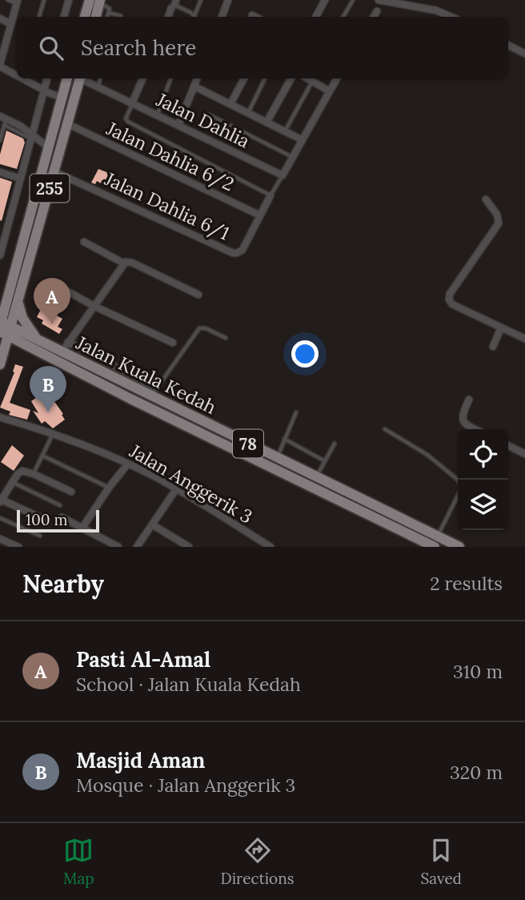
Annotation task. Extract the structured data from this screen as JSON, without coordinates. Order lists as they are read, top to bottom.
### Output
{
  "streets": {
    "main road": ["255", "Jalan Kuala Kedah", "78"],
    "street": [
      "Jalan Dahlia",
      "Jalan Dahlia 6/2",
      "Jalan Dahlia 6/1",
      "Jalan Anggerik 3"
    ]
  },
  "crossings": [
    ["Jalan Dahlia 6/2", "255"],
    ["Jalan Dahlia 6/2", "Jalan Dahlia 6/1"],
    ["255", "Jalan Dahlia 6/1"],
    ["255", "Jalan Kuala Kedah"]
  ],
  "scale_bar": "100 m",
  "page": {
    "search": "Search here",
    "pins": ["A", "B"],
    "scale": "100 m",
    "heading": ["Nearby", "2 results"],
    "list": [
      {
        "mark": "A",
        "name": "Pasti Al-Amal",
        "note": "School · Jalan Kuala Kedah",
        "value": "310 m"
      },
      {
        "mark": "B",
        "name": "Masjid Aman",
        "note": "Mosque · Jalan Anggerik 3",
        "value": "320 m"
      }
    ],
    "nav": ["Map", "Directions", "Saved"]
  }
}
